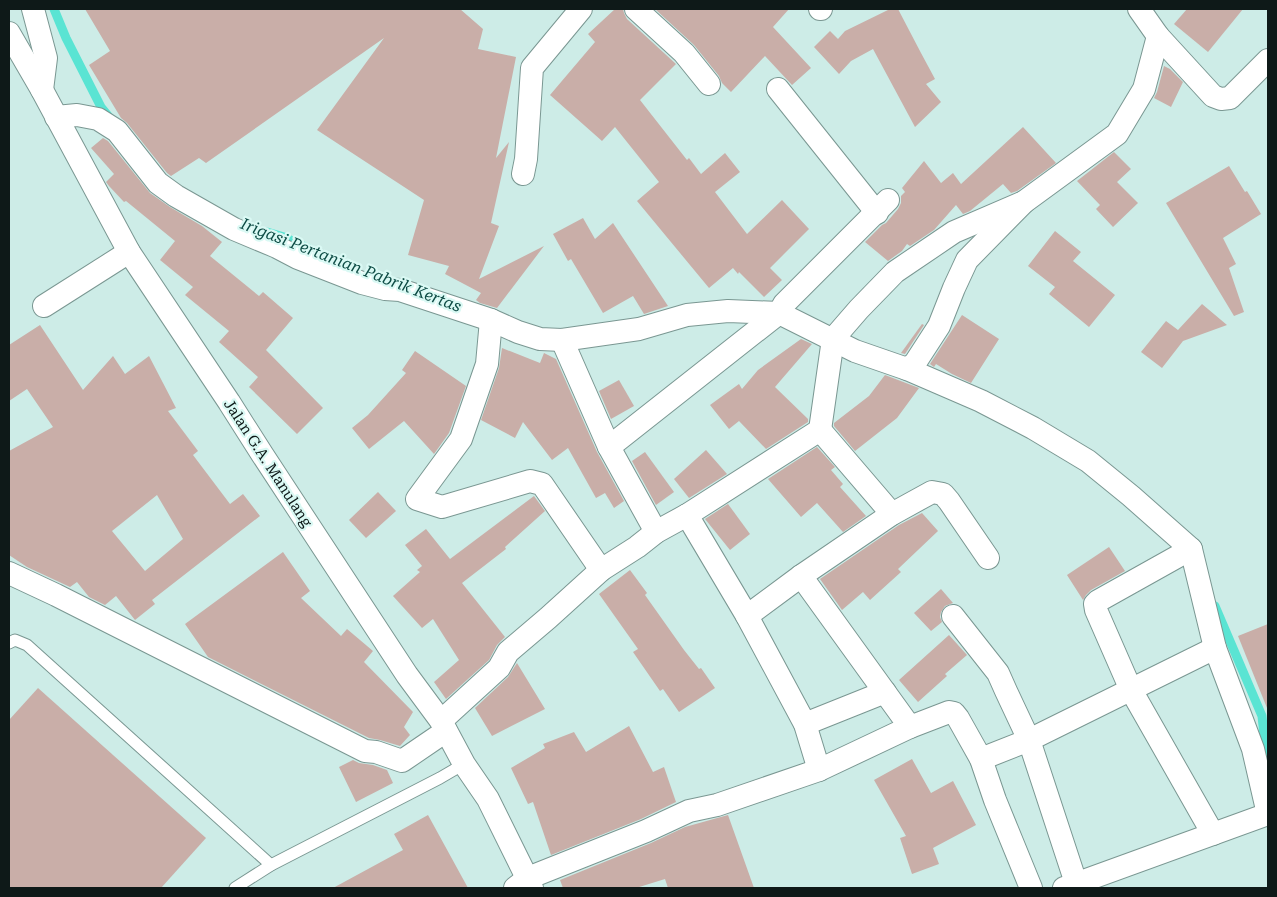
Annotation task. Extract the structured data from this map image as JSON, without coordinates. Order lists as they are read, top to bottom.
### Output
{
  "streets": {
    "street": ["Jalan G.A. Manulang"]
  },
  "water": ["Irigasi Pertanian Pabrik Kertas"]
}
